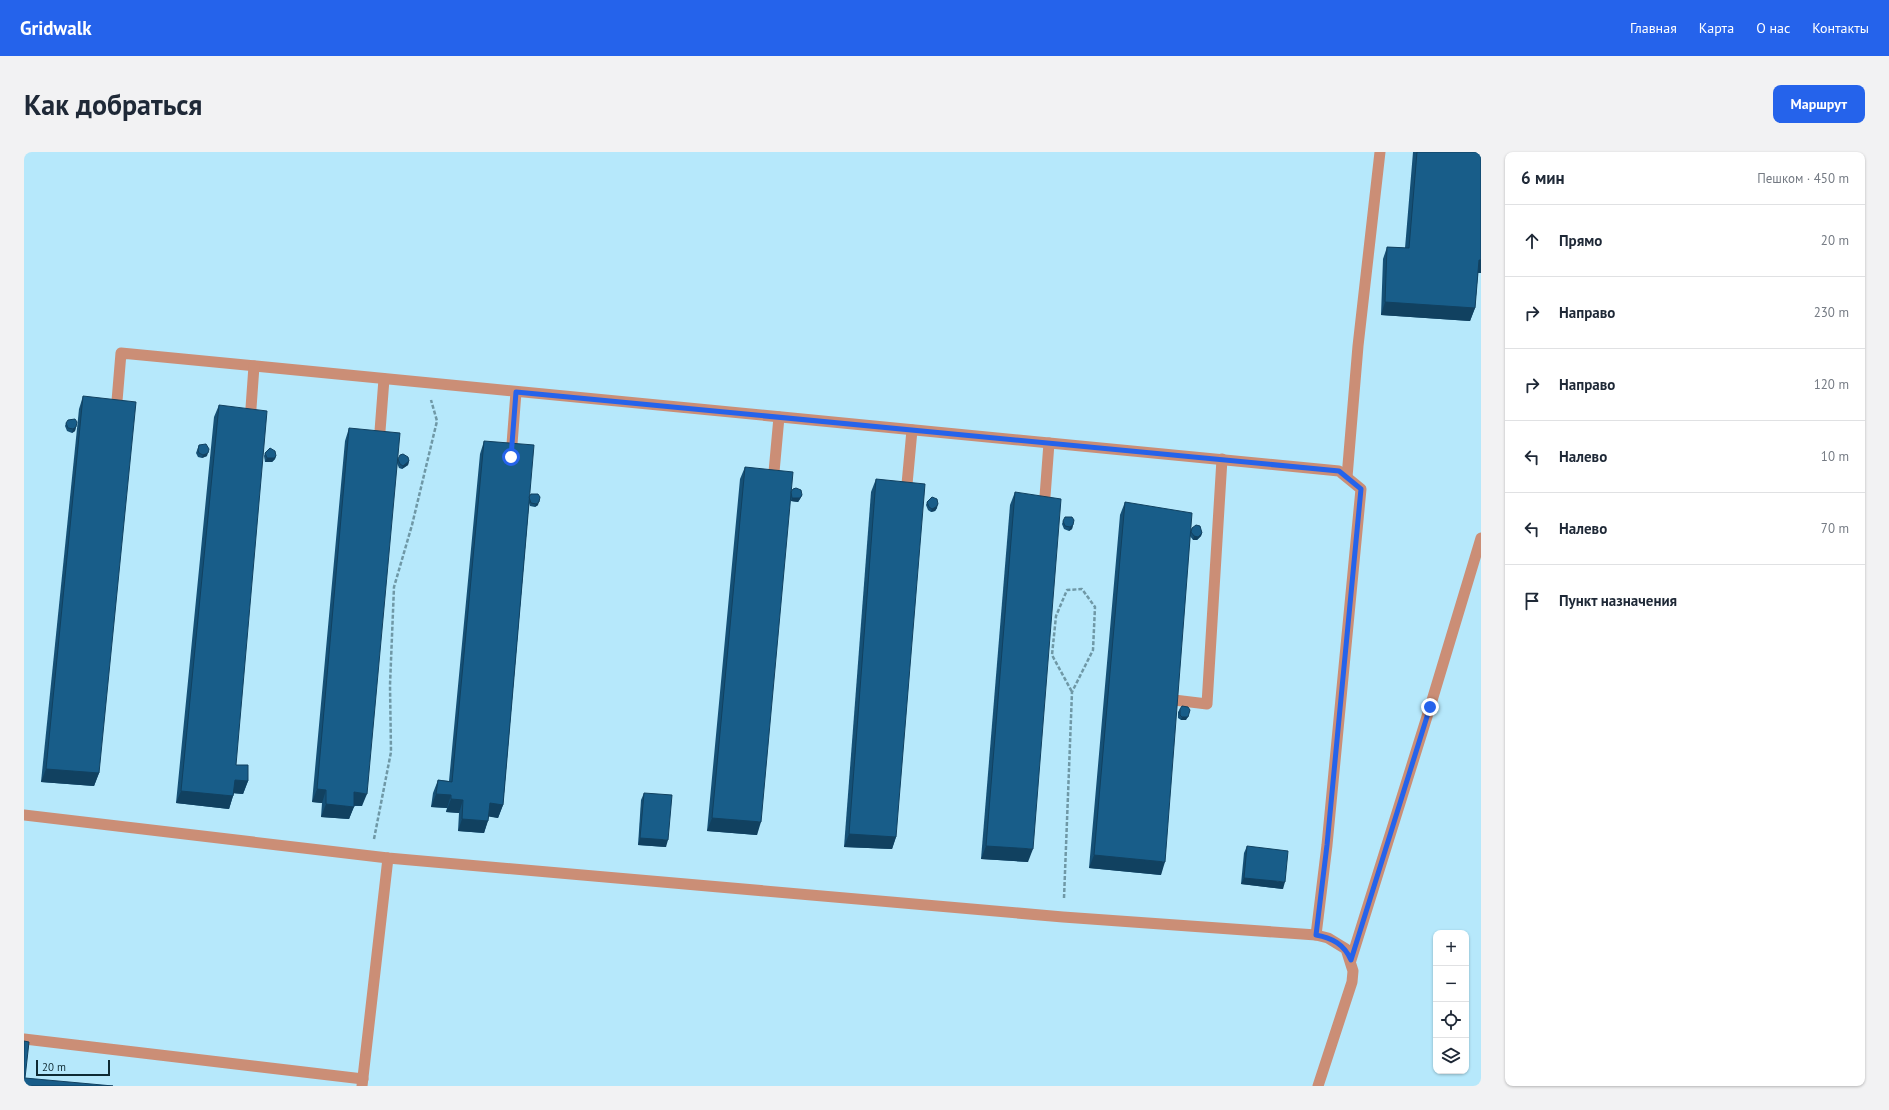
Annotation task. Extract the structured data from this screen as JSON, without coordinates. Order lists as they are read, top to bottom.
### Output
{
  "scale_bar": "20 m",
  "page": {
    "header": "Gridwalk",
    "nav": [
      "Главная",
      "Карта",
      "О нас",
      "Контакты"
    ],
    "buttons": "Маршрут",
    "title": "Как добраться",
    "heading": ["6 мин", "Пешком · 450 m"],
    "list": [
      ["Прямо", "20 m"],
      ["Направо", "230 m"],
      ["Направо", "120 m"],
      ["Налево", "10 m"],
      ["Налево", "70 m"],
      "Пункт назначения"
    ],
    "map_buttons": ["+", "−"],
    "scale": "20 m"
  }
}
